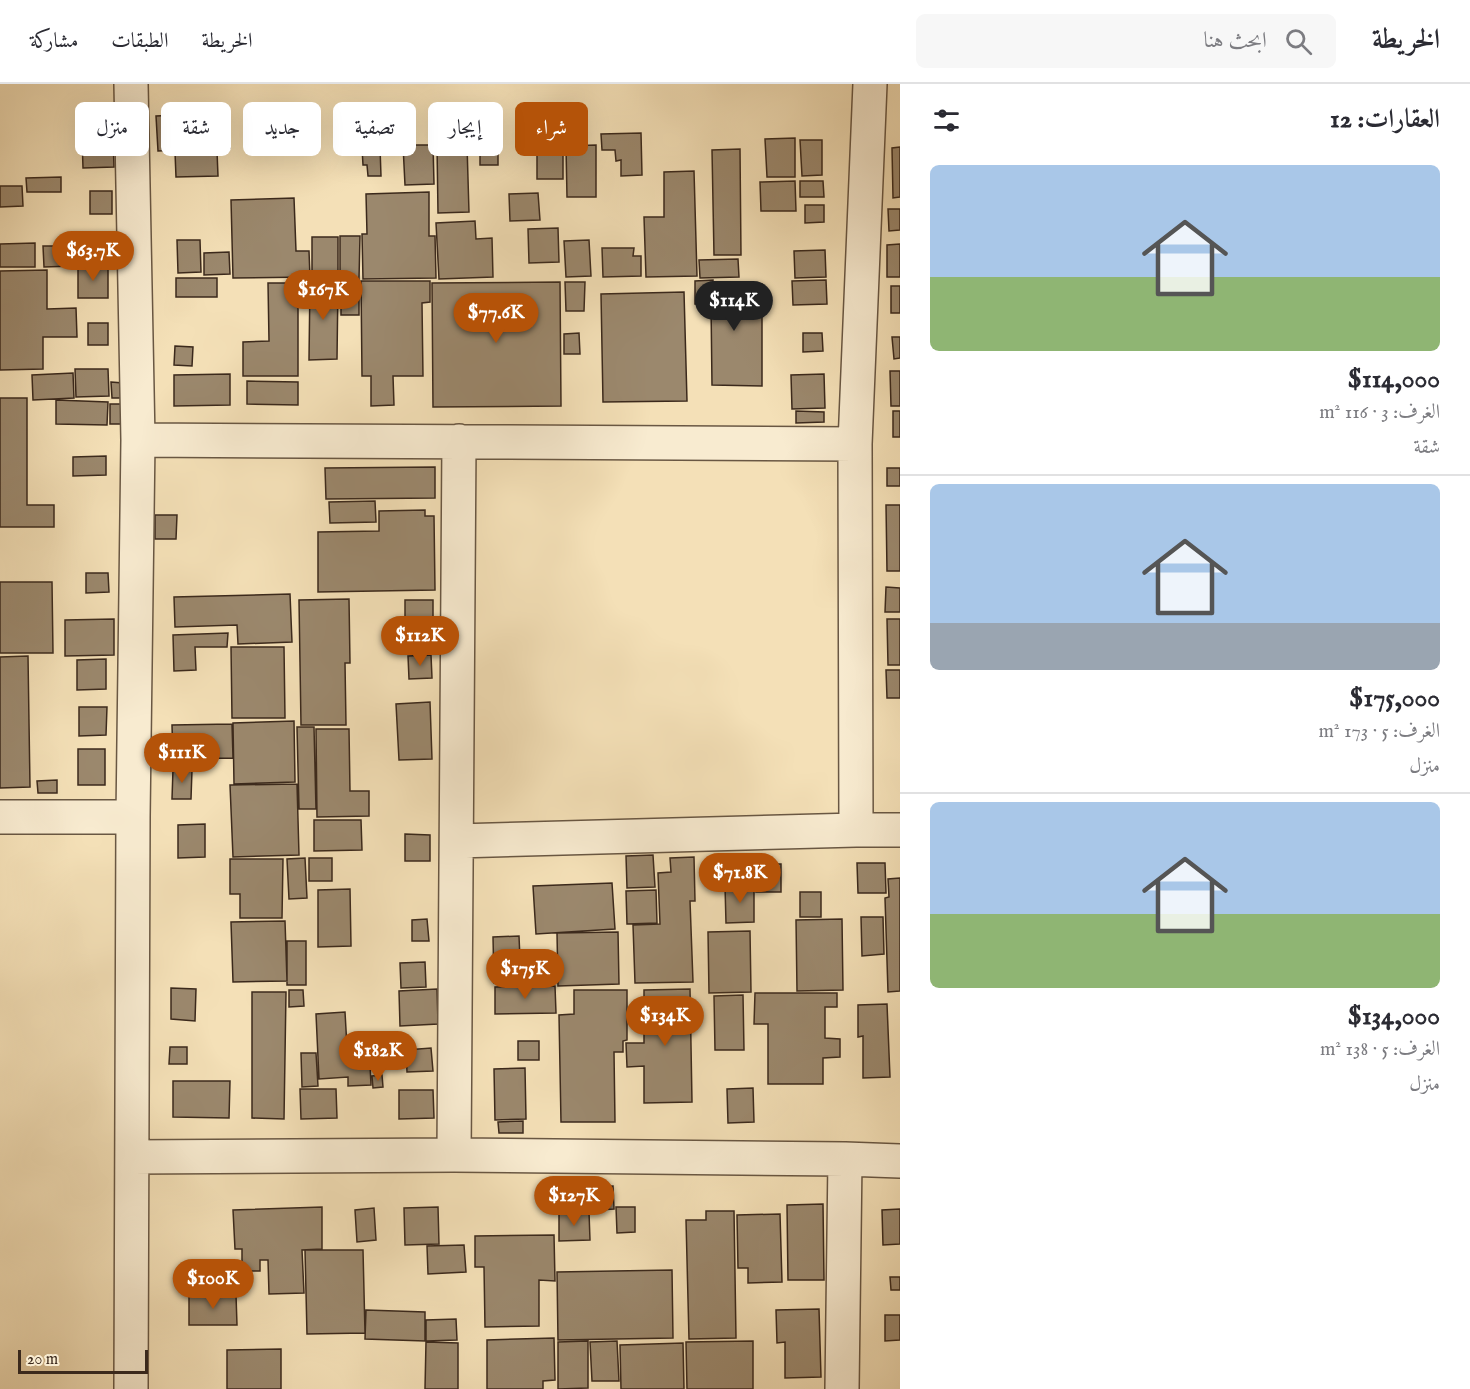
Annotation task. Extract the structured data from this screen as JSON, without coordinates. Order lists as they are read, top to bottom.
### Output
{
  "scale_bar": "20 m",
  "page": {
    "header": "الخريطة",
    "search": "ابحث هنا",
    "nav": ["الخريطة", "الطبقات", "مشاركة"],
    "heading": "العقارات: 12",
    "chip": [
      "شراء",
      "إيجار",
      "تصفية",
      "جديد",
      "شقة",
      "منزل"
    ],
    "list": [
      {
        "name": "$114,000",
        "note": "الغرف: 3 · 116 m² · شقة"
      },
      {
        "name": "$175,000",
        "note": "الغرف: 5 · 173 m² · منزل"
      },
      {
        "name": "$134,000",
        "note": "الغرف: 5 · 138 m² · منزل"
      }
    ],
    "price": [
      "$63.7K",
      "$167K",
      "$114K",
      "$77.6K",
      "$112K",
      "$111K",
      "$71.8K",
      "$175K",
      "$134K",
      "$182K",
      "$127K",
      "$100K"
    ],
    "scale": "20 m"
  }
}
